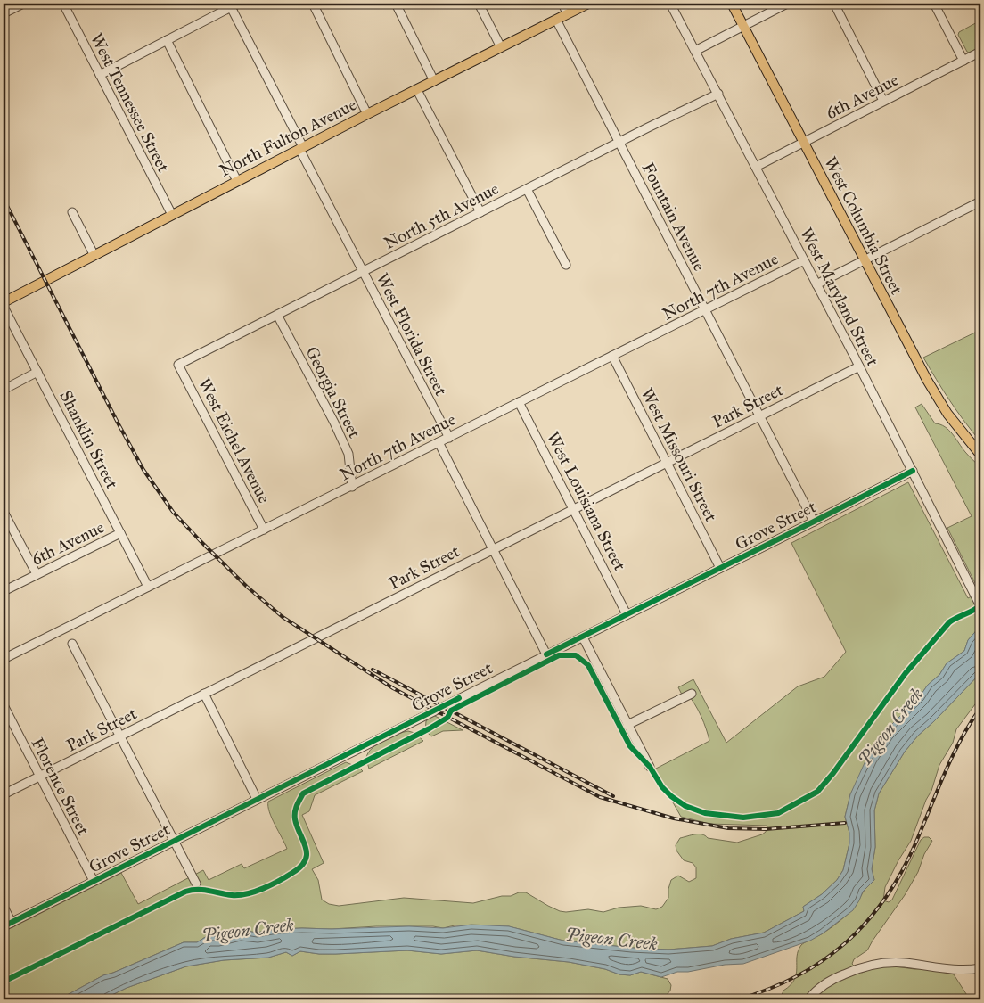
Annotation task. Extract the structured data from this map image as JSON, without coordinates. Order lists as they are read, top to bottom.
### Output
{
  "streets": {
    "main road": ["North Fulton Avenue", "West Columbia Street"],
    "street": [
      "6th Avenue",
      "West Tennessee Street",
      "North 5th Avenue",
      "Fountain Avenue",
      "North 7th Avenue",
      "West Maryland Street",
      "West Florida Street",
      "Georgia Street",
      "Park Street",
      "Shanklin Street",
      "West Eichel Avenue",
      "West Missouri Street",
      "West Louisiana Street",
      "Grove Street",
      "Florence Street"
    ]
  },
  "crossings": [
    ["6th Avenue", "West Columbia Street"],
    ["6th Avenue", "West Maryland Street"],
    ["6th Avenue", "Shanklin Street"],
    ["West Tennessee Street", "North Fulton Avenue"],
    ["North Fulton Avenue", "Fountain Avenue"],
    ["North Fulton Avenue", "West Florida Street"],
    ["North 5th Avenue", "Fountain Avenue"],
    ["North 5th Avenue", "West Maryland Street"],
    ["North 5th Avenue", "West Florida Street"],
    ["North 5th Avenue", "Georgia Street"],
    ["North 5th Avenue", "West Eichel Avenue"],
    ["Fountain Avenue", "North 7th Avenue"],
    ["Fountain Avenue", "Park Street"],
    ["Fountain Avenue", "Grove Street"],
    ["North 7th Avenue", "West Maryland Street"],
    ["North 7th Avenue", "West Florida Street"],
    ["North 7th Avenue", "Georgia Street"],
    ["North 7th Avenue", "Shanklin Street"],
    ["North 7th Avenue", "West Eichel Avenue"],
    ["North 7th Avenue", "West Missouri Street"],
    ["North 7th Avenue", "West Louisiana Street"],
    ["West Maryland Street", "Park Street"],
    ["West Maryland Street", "Grove Street"],
    ["Park Street", "West Missouri Street"],
    ["Park Street", "West Louisiana Street"],
    ["Park Street", "Florence Street"],
    ["West Missouri Street", "Grove Street"],
    ["West Louisiana Street", "Grove Street"],
    ["Grove Street", "Florence Street"]
  ],
  "water": ["Pigeon Creek"]
}
